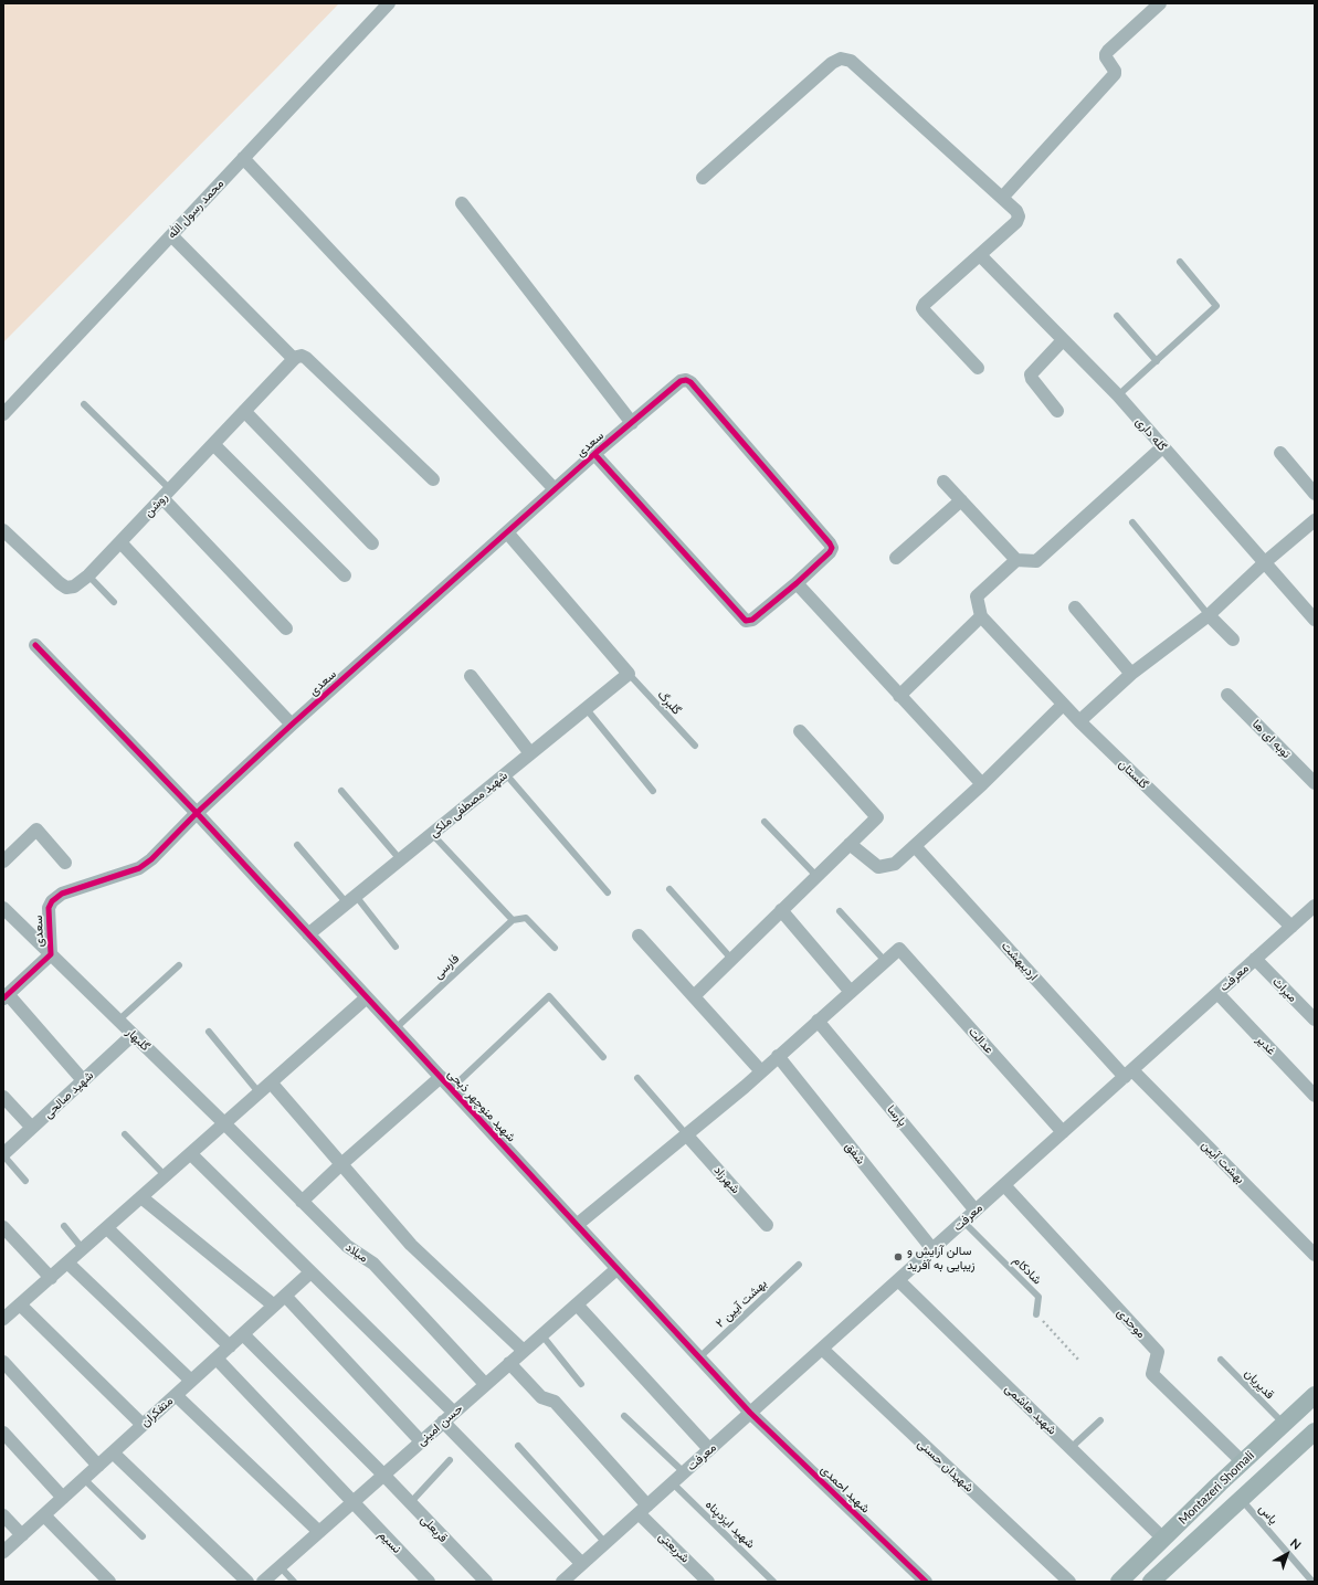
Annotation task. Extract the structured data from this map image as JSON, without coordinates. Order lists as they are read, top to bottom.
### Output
{
  "streets": {
    "main road": ["Montazeri Shomali"],
    "street": [
      "محمد رسول الله",
      "گله داری",
      "سعدی",
      "روشن",
      "توبه ای ها",
      "گلستان",
      "شهید مصطفی ملکی",
      "اردیبهشت",
      "معرفت",
      "میراث",
      "گلبهار",
      "عدالت",
      "غدیر",
      "شهید صالحی",
      "شهید منوچهر ذبحی",
      "پارسا",
      "شفق",
      "بهشت آیین",
      "شهرزاد",
      "میلاد",
      "موحدی",
      "شهید هاشمی",
      "متفکران",
      "حسن امینی",
      "شهیدان حسنی",
      "شهید احمدی",
      "قربعلی",
      "نسیم",
      "شریعتی"
    ],
    "lane": [
      "گلبرگ",
      "فارسی",
      "شادکام",
      "بهشت آیین ۲",
      "قدیریان",
      "یاس",
      "شهید ایزدپناه"
    ]
  },
  "crossings": [
    ["سعدی", "گلبهار"],
    ["سعدی", "شهید منوچهر ذبحی"],
    ["گلبرگ", "شهید مصطفی ملکی"],
    ["گلستان", "معرفت"],
    ["شهید مصطفی ملکی", "شهید منوچهر ذبحی"],
    ["اردیبهشت", "معرفت"],
    ["اردیبهشت", "بهشت آیین"],
    ["فارسی", "شهید منوچهر ذبحی"],
    ["معرفت", "میراث"],
    ["معرفت", "عدالت"],
    ["معرفت", "غدیر"],
    ["معرفت", "شهید منوچهر ذبحی"],
    ["معرفت", "پارسا"],
    ["معرفت", "شفق"],
    ["معرفت", "بهشت آیین"],
    ["معرفت", "شادکام"],
    ["معرفت", "موحدی"],
    ["معرفت", "شهید هاشمی"],
    ["معرفت", "شهیدان حسنی"],
    ["معرفت", "شهید احمدی"],
    ["معرفت", "شهید ایزدپناه"],
    ["معرفت", "شریعتی"],
    ["گلبهار", "شهید صالحی"],
    ["گلبهار", "میلاد"],
    ["شهید منوچهر ذبحی", "بهشت آیین ۲"],
    ["شهید منوچهر ذبحی", "حسن امینی"],
    ["شهید منوچهر ذبحی", "شهید احمدی"],
    ["میلاد", "حسن امینی"],
    ["موحدی", "Montazeri Shomali"],
    ["قدیریان", "Montazeri Shomali"],
    ["شهید هاشمی", "Montazeri Shomali"],
    ["متفکران", "قربعلی"],
    ["متفکران", "نسیم"],
    ["حسن امینی", "قربعلی"],
    ["حسن امینی", "نسیم"],
    ["حسن امینی", "شریعتی"],
    ["Montazeri Shomali", "یاس"]
  ],
  "places": ["سالن آرایش و زیبایی به آفرید"],
  "north": "top right"
}
